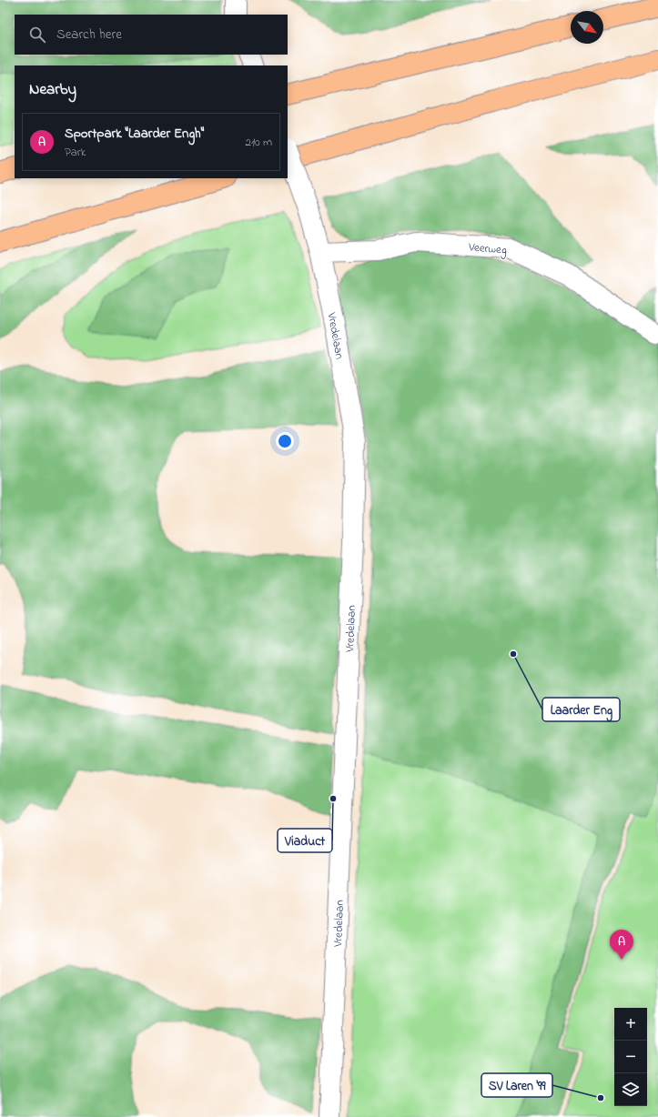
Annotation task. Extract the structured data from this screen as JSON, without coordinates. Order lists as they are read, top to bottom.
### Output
{
  "streets": {
    "street": ["Veerweg", "Vredelaan"]
  },
  "crossings": [
    ["Veerweg", "Vredelaan"]
  ],
  "places": ["Laarder Eng", "Viaduct", "SV Laren '99"],
  "north": "bottom right",
  "page": {
    "search": "Search here",
    "heading": "Nearby",
    "list": [
      {
        "mark": "A",
        "name": "Sportpark \"Laarder Engh\"",
        "note": "Park",
        "value": "210 m"
      }
    ],
    "pins": "A",
    "map_buttons": ["+", "−"]
  }
}
